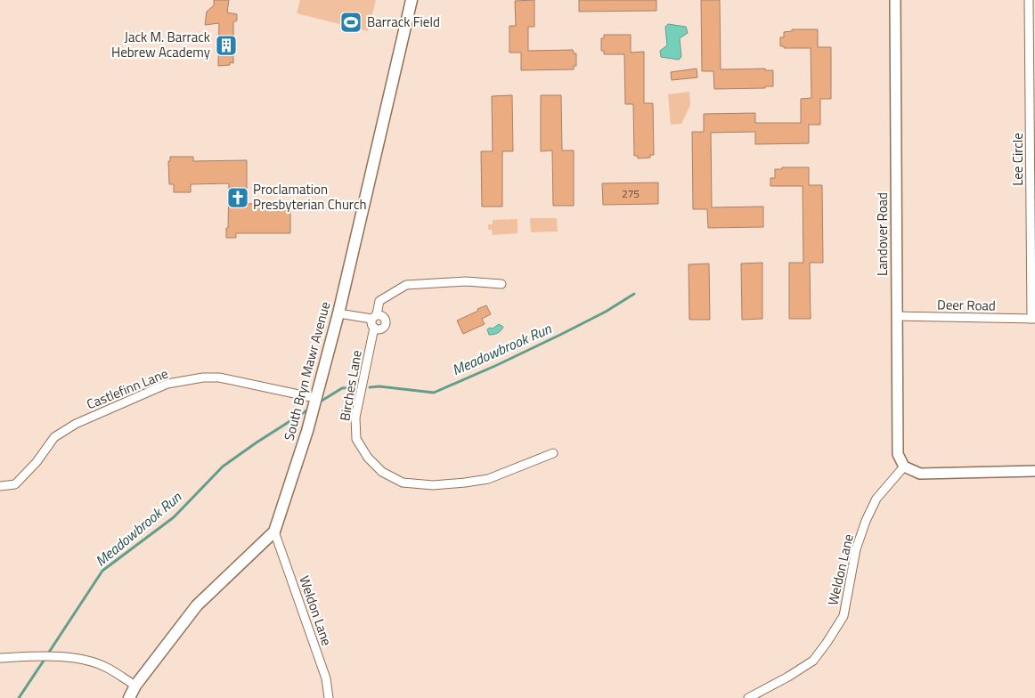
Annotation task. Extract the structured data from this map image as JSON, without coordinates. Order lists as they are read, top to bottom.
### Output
{
  "streets": {
    "main road": ["South Bryn Mawr Avenue"],
    "street": [
      "Lee Circle",
      "Landover Road",
      "Deer Road",
      "Birches Lane",
      "Castlefinn Lane",
      "Weldon Lane"
    ]
  },
  "crossings": [
    ["Lee Circle", "Deer Road"],
    ["Landover Road", "Deer Road"],
    ["Landover Road", "Weldon Lane"],
    ["South Bryn Mawr Avenue", "Castlefinn Lane"],
    ["South Bryn Mawr Avenue", "Weldon Lane"]
  ],
  "water": ["Meadowbrook Run"],
  "places": {
    "sports": ["Barrack Field"],
    "building": ["Jack M. Barrack Hebrew Academy"],
    "church": ["Proclamation Presbyterian Church"]
  },
  "house_numbers": ["275"]
}
